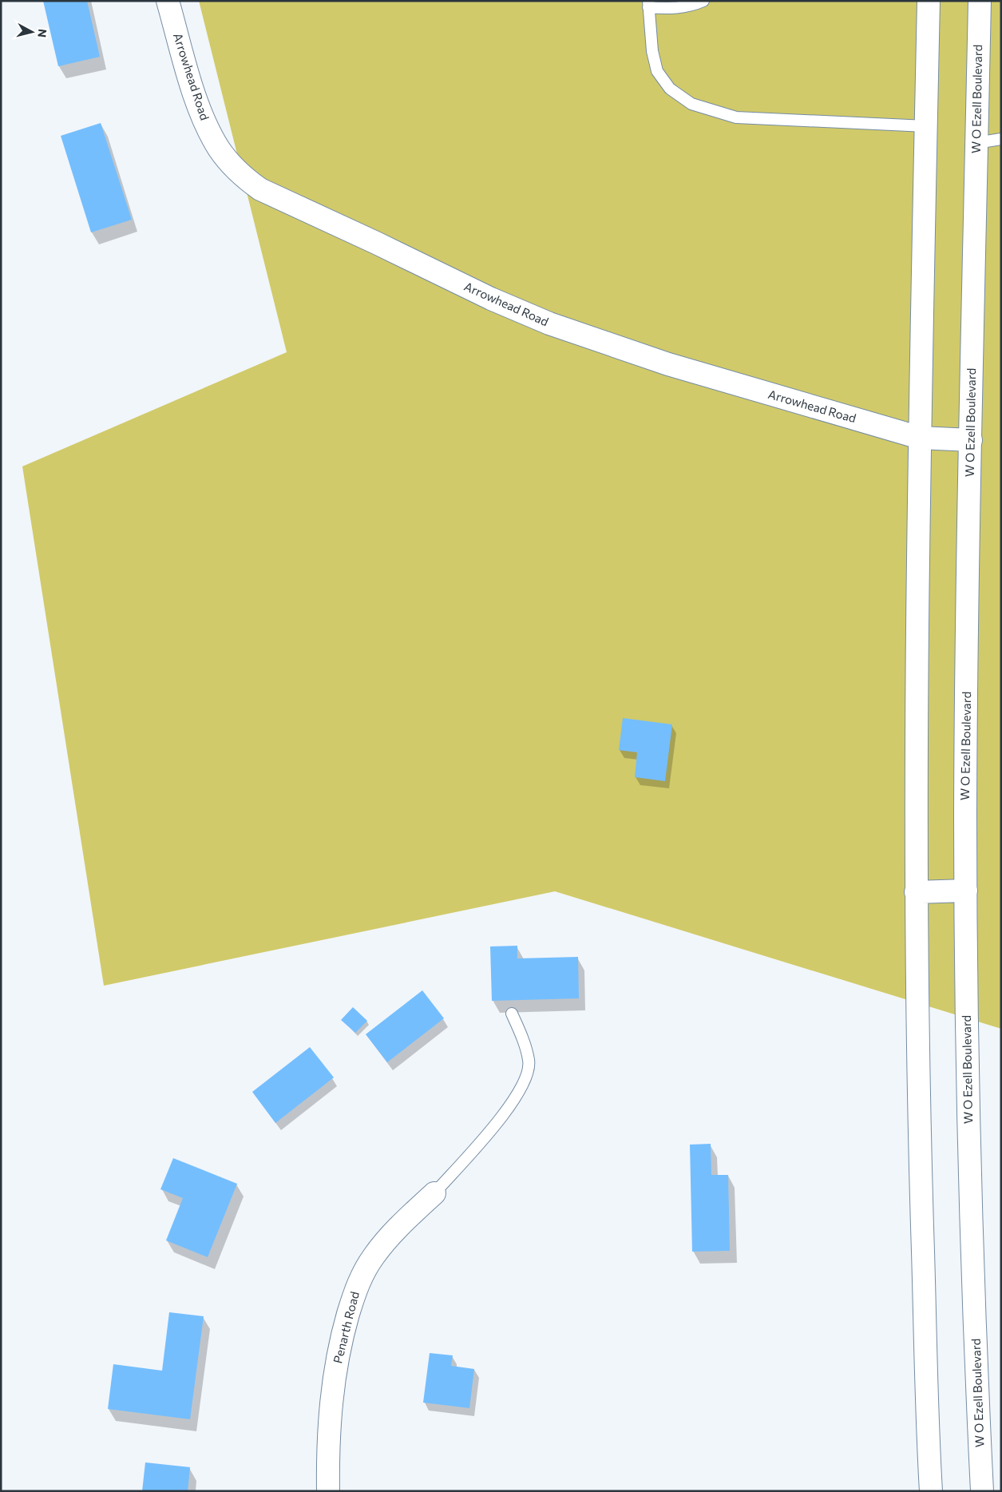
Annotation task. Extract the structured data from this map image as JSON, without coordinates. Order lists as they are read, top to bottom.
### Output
{
  "streets": {
    "main road": ["Arrowhead Road", "W O Ezell Boulevard", "Penarth Road"]
  },
  "crossings": [
    ["Arrowhead Road", "W O Ezell Boulevard"]
  ],
  "north": "right"
}
